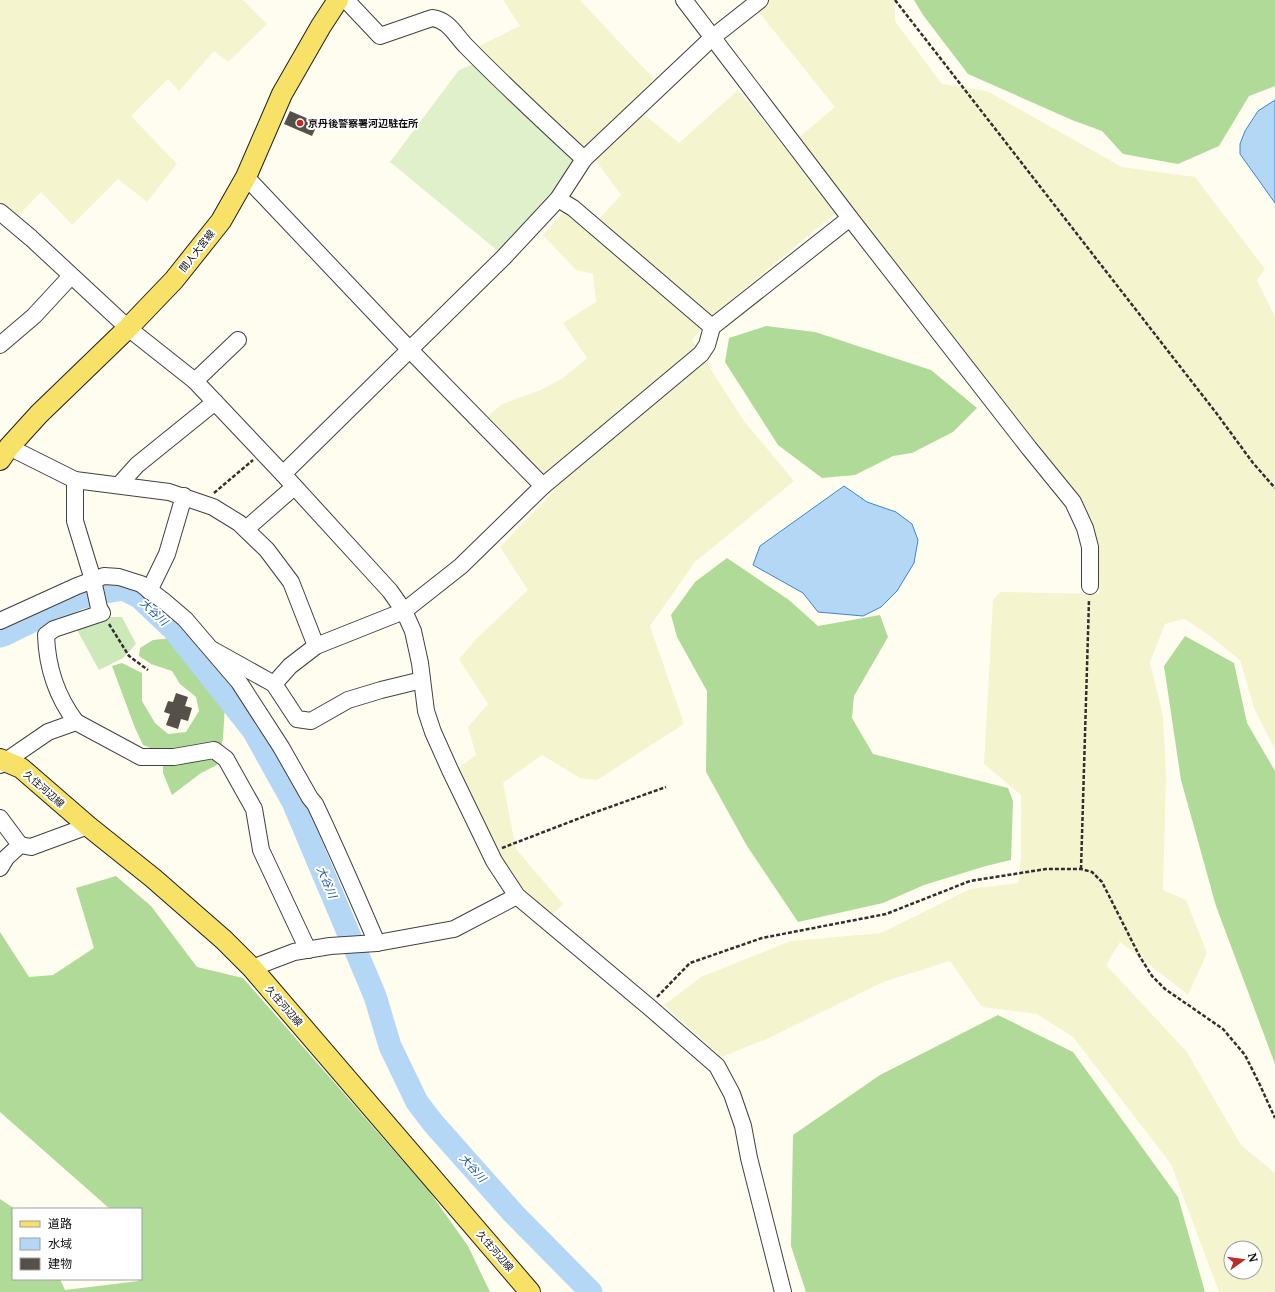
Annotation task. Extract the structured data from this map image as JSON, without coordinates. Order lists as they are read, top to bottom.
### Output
{
  "streets": {
    "main road": ["間人大宮線", "久住河辺線"]
  },
  "water": ["大谷川"],
  "places": ["京丹後警察署河辺駐在所"],
  "legend": ["道路", "水域", "建物"],
  "north": "right"
}
